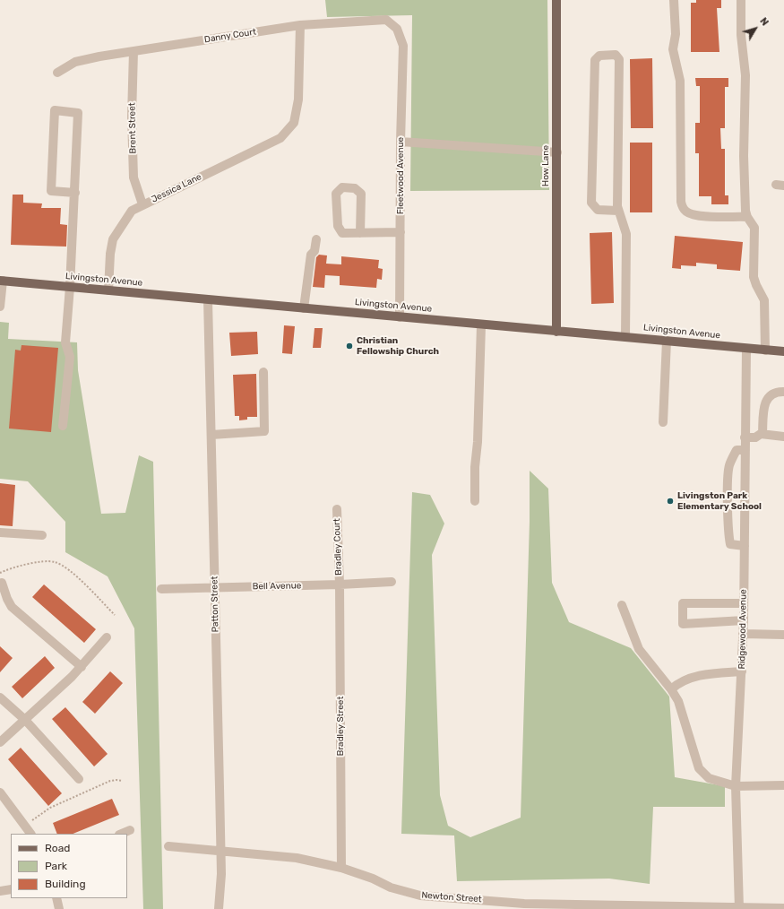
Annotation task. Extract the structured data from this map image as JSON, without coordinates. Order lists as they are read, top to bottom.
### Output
{
  "streets": {
    "main road": ["How Lane", "Livingston Avenue"],
    "street": [
      "Danny Court",
      "Brent Street",
      "Fleetwood Avenue",
      "Jessica Lane",
      "Bradley Court",
      "Bell Avenue",
      "Patton Street",
      "Ridgewood Avenue",
      "Bradley Street",
      "Newton Street"
    ]
  },
  "crossings": [
    ["Danny Court", "Brent Street"],
    ["Danny Court", "Fleetwood Avenue"],
    ["Danny Court", "Jessica Lane"],
    ["Brent Street", "Jessica Lane"],
    ["How Lane", "Livingston Avenue"],
    ["Fleetwood Avenue", "Livingston Avenue"],
    ["Jessica Lane", "Livingston Avenue"],
    ["Livingston Avenue", "Patton Street"],
    ["Livingston Avenue", "Ridgewood Avenue"],
    ["Bradley Court", "Bell Avenue"],
    ["Bradley Court", "Bradley Street"],
    ["Bell Avenue", "Patton Street"],
    ["Bell Avenue", "Bradley Street"],
    ["Patton Street", "Newton Street"],
    ["Ridgewood Avenue", "Newton Street"],
    ["Bradley Street", "Newton Street"]
  ],
  "places": ["Christian Fellowship Church", "Livingston Park Elementary School"],
  "legend": ["Road", "Park", "Building"],
  "north": "top right"
}
